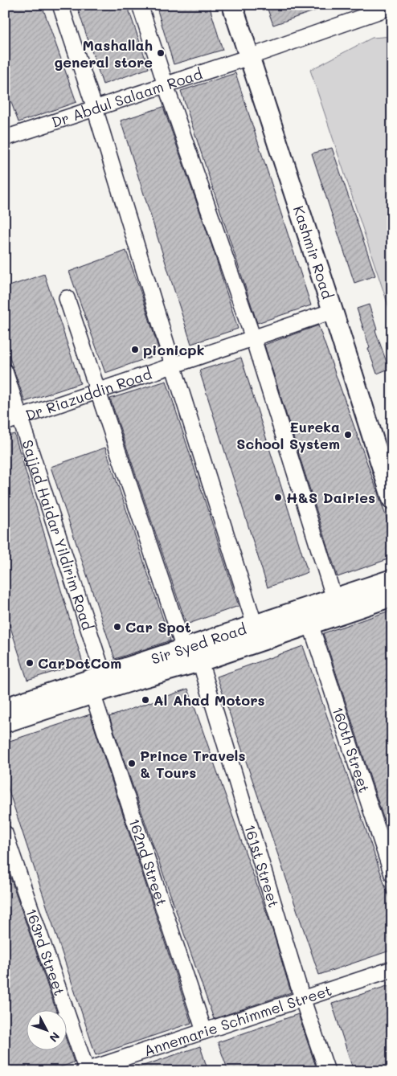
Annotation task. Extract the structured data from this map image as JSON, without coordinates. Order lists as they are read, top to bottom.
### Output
{
  "streets": {
    "main road": ["Kashmir Road", "Sir Syed Road"],
    "street": [
      "Dr Abdul Salaam Road",
      "Dr Riazuddin Road",
      "Sajjad Haidar Yildirim Road",
      "160th Street",
      "162nd Street",
      "161st Street",
      "163rd Street",
      "Annemarie Schimmel Street"
    ]
  },
  "crossings": [
    ["Dr Abdul Salaam Road", "Kashmir Road"],
    ["Kashmir Road", "Dr Riazuddin Road"],
    ["Dr Riazuddin Road", "Sajjad Haidar Yildirim Road"],
    ["Sajjad Haidar Yildirim Road", "Sir Syed Road"],
    ["Sir Syed Road", "160th Street"],
    ["Sir Syed Road", "162nd Street"],
    ["Sir Syed Road", "161st Street"],
    ["162nd Street", "Annemarie Schimmel Street"],
    ["161st Street", "Annemarie Schimmel Street"],
    ["163rd Street", "Annemarie Schimmel Street"]
  ],
  "places": [
    "Mashallah general store",
    "picnicpk",
    "Eureka School System",
    "H&S Dairies",
    "Car Spot",
    "CarDotCom",
    "Al Ahad Motors",
    "Prince Travels & Tours"
  ],
  "north": "bottom right"
}
